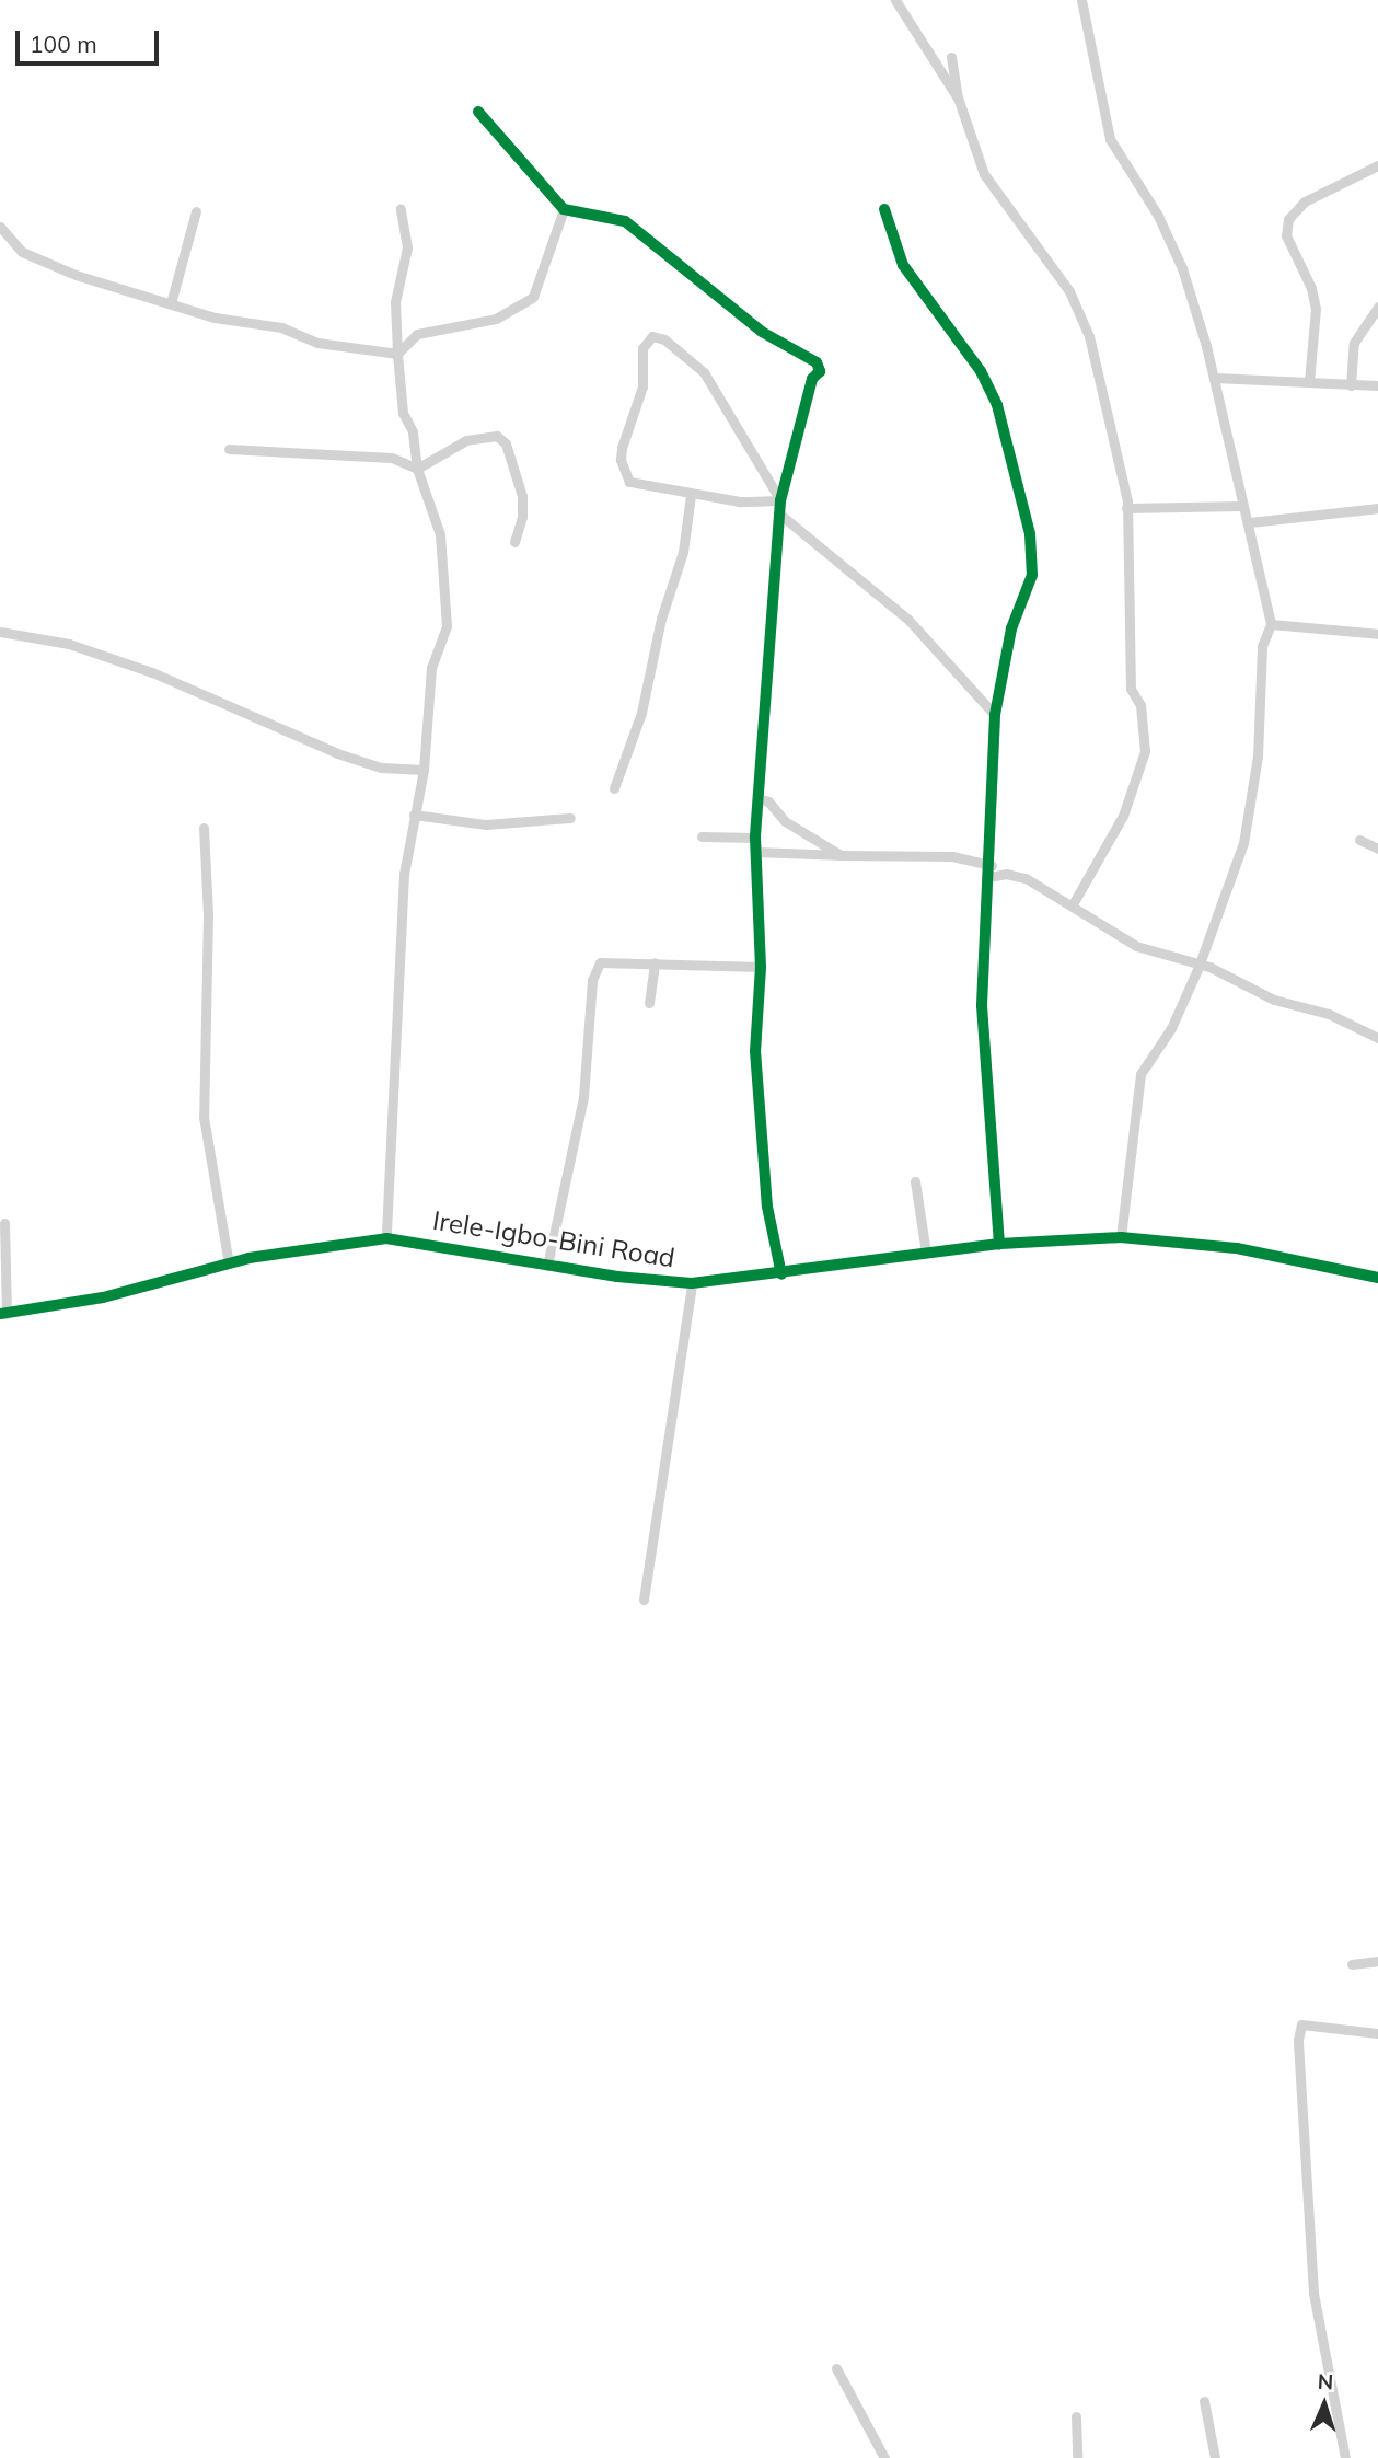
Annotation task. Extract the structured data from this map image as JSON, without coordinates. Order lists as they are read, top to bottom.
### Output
{
  "streets": {
    "street": ["Irele-Igbo-Bini Road"]
  },
  "scale_bar": "100 m",
  "north": "top"
}
